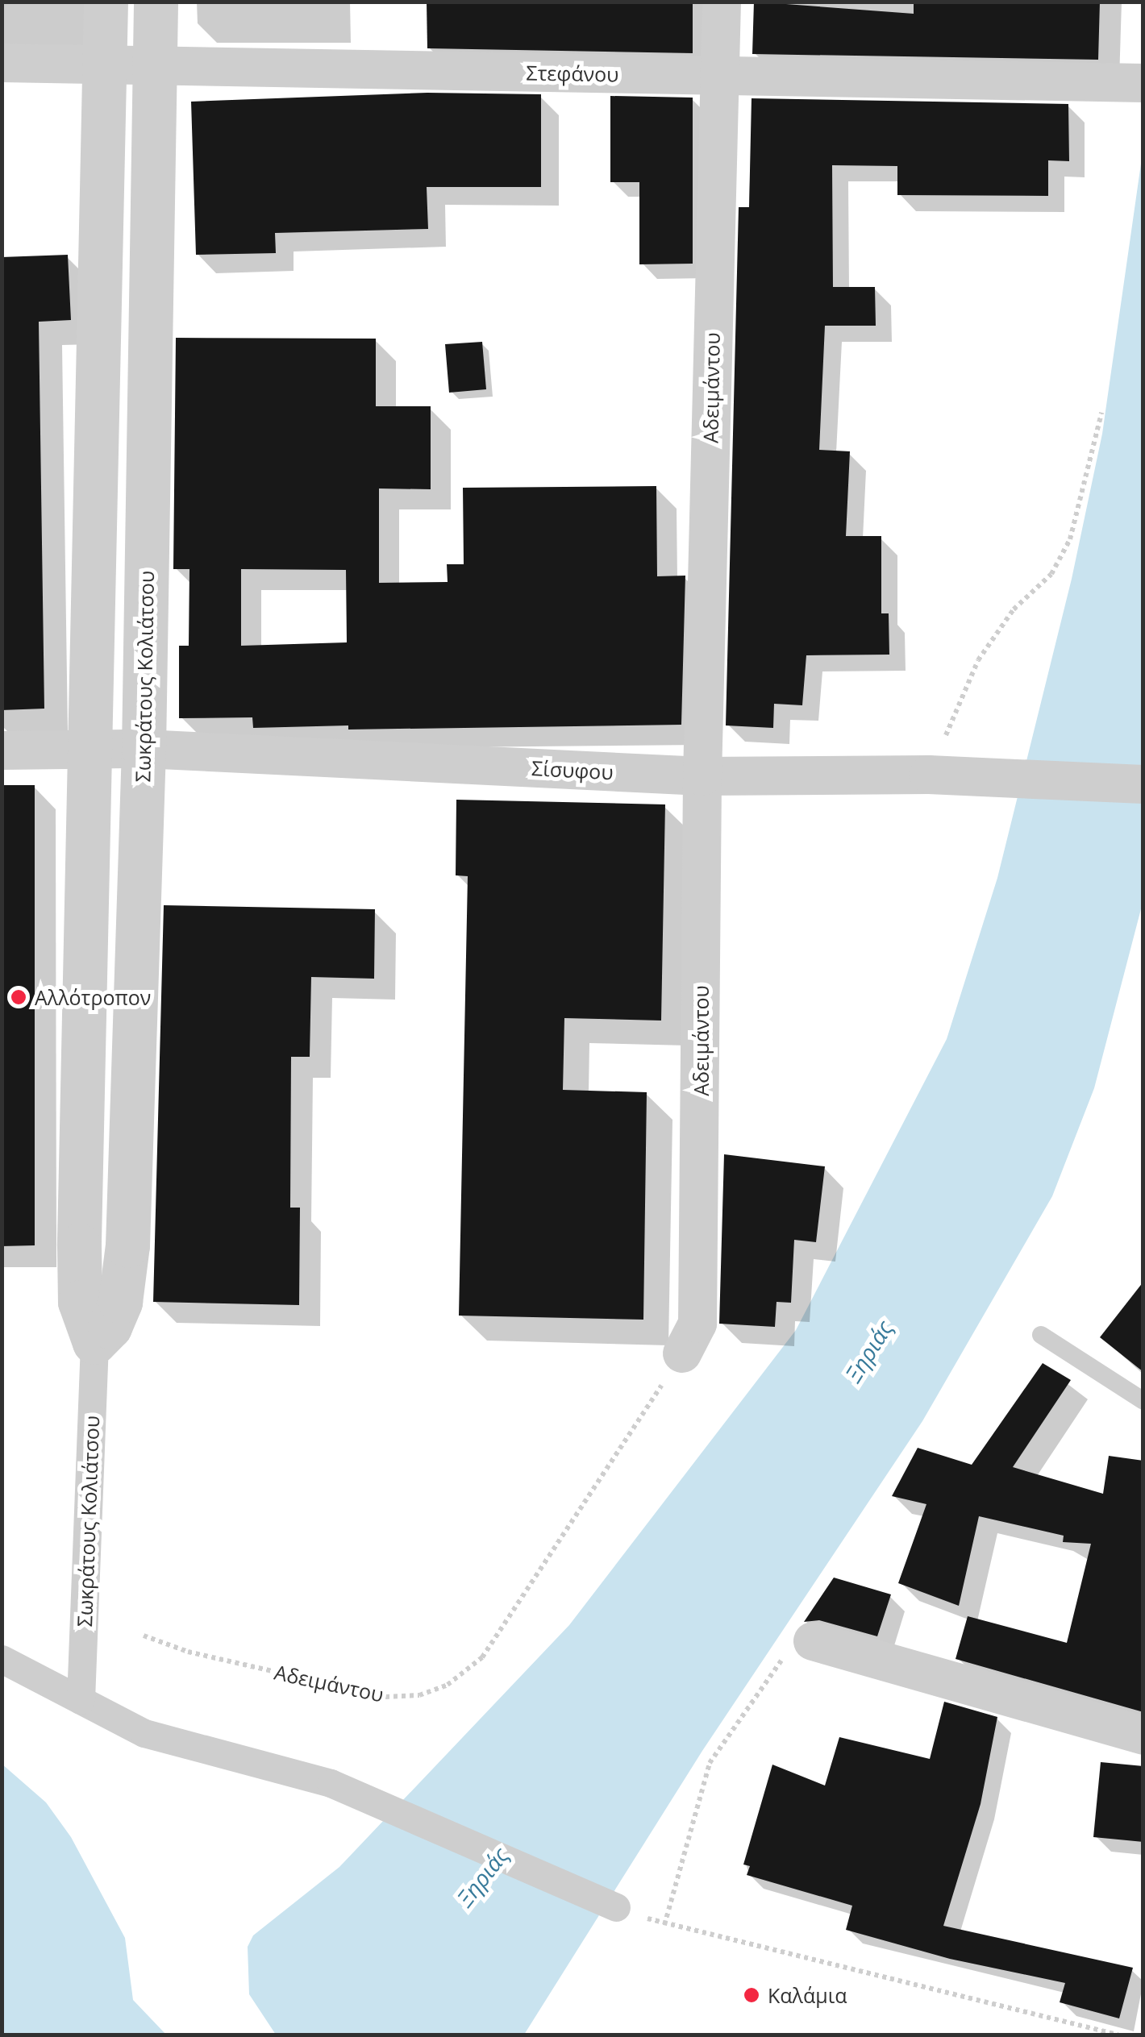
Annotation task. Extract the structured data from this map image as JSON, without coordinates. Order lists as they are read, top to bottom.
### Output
{
  "streets": {
    "street": [
      "Στεφάνου",
      "Αδειμάντου",
      "Σωκράτους Κολιάτσου",
      "Σίσυφου"
    ]
  },
  "crossings": [
    ["Στεφάνου", "Αδειμάντου"],
    ["Στεφάνου", "Σωκράτους Κολιάτσου"],
    ["Αδειμάντου", "Σίσυφου"],
    ["Σωκράτους Κολιάτσου", "Σίσυφου"]
  ],
  "water": ["Ξηριάς"],
  "places": ["Αλλότροπον", "Καλάμια"]
}
